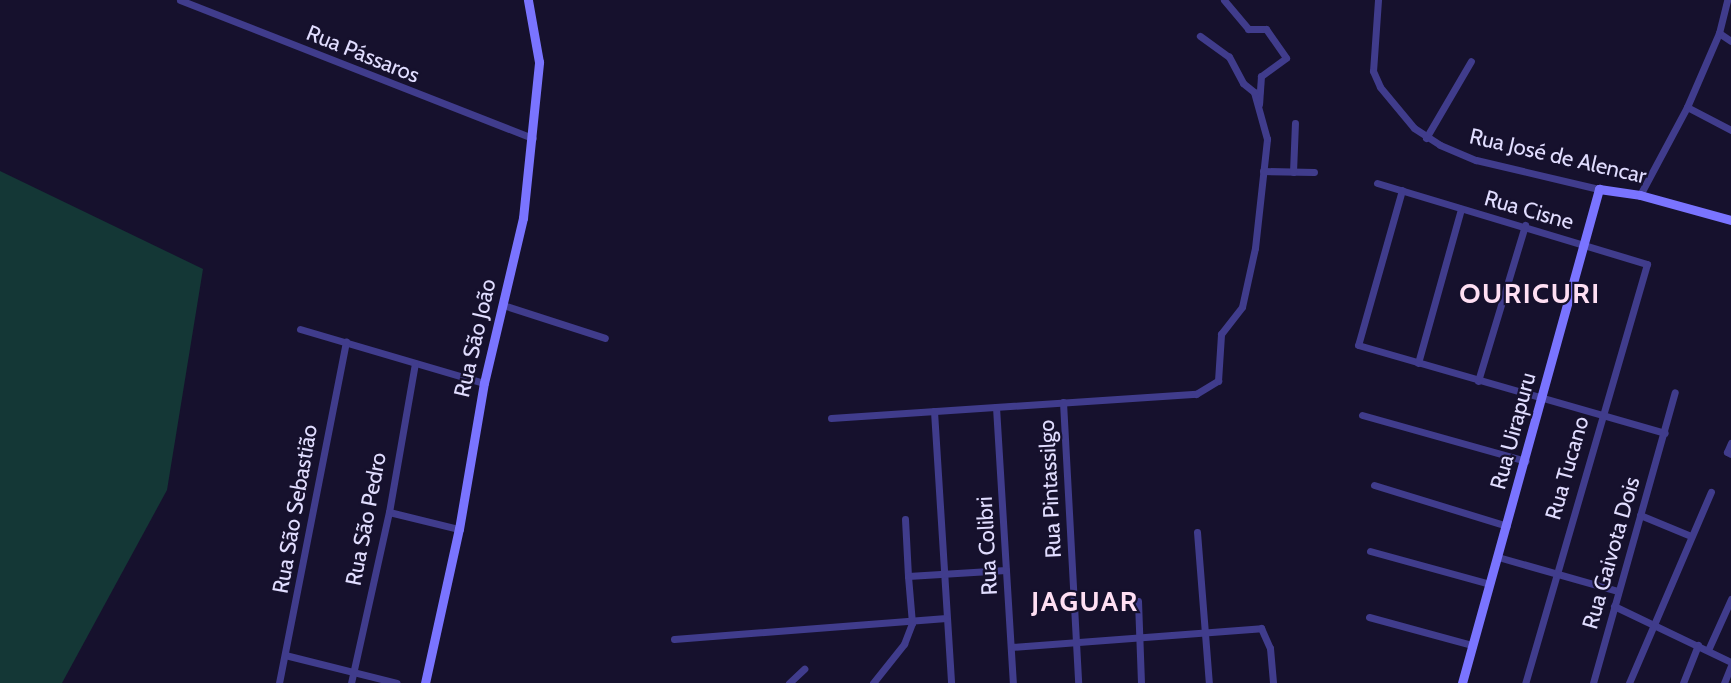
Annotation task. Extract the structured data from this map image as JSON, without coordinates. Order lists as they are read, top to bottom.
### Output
{
  "streets": {
    "street": [
      "Rua Pássaros",
      "Rua José de Alencar",
      "Rua Cisne",
      "Rua São João",
      "Rua Uirapuru",
      "Rua Tucano",
      "Rua Pintassilgo",
      "Rua São Sebastião",
      "Rua São Pedro",
      "Rua Colibri",
      "Rua Gaivota Dois"
    ]
  },
  "crossings": [
    ["Rua Pássaros", "Rua São João"],
    ["Rua José de Alencar", "Rua Uirapuru"],
    ["Rua Cisne", "Rua Uirapuru"],
    ["Rua Cisne", "Rua Tucano"]
  ],
  "districts": ["OURICURI", "JAGUAR"]
}
